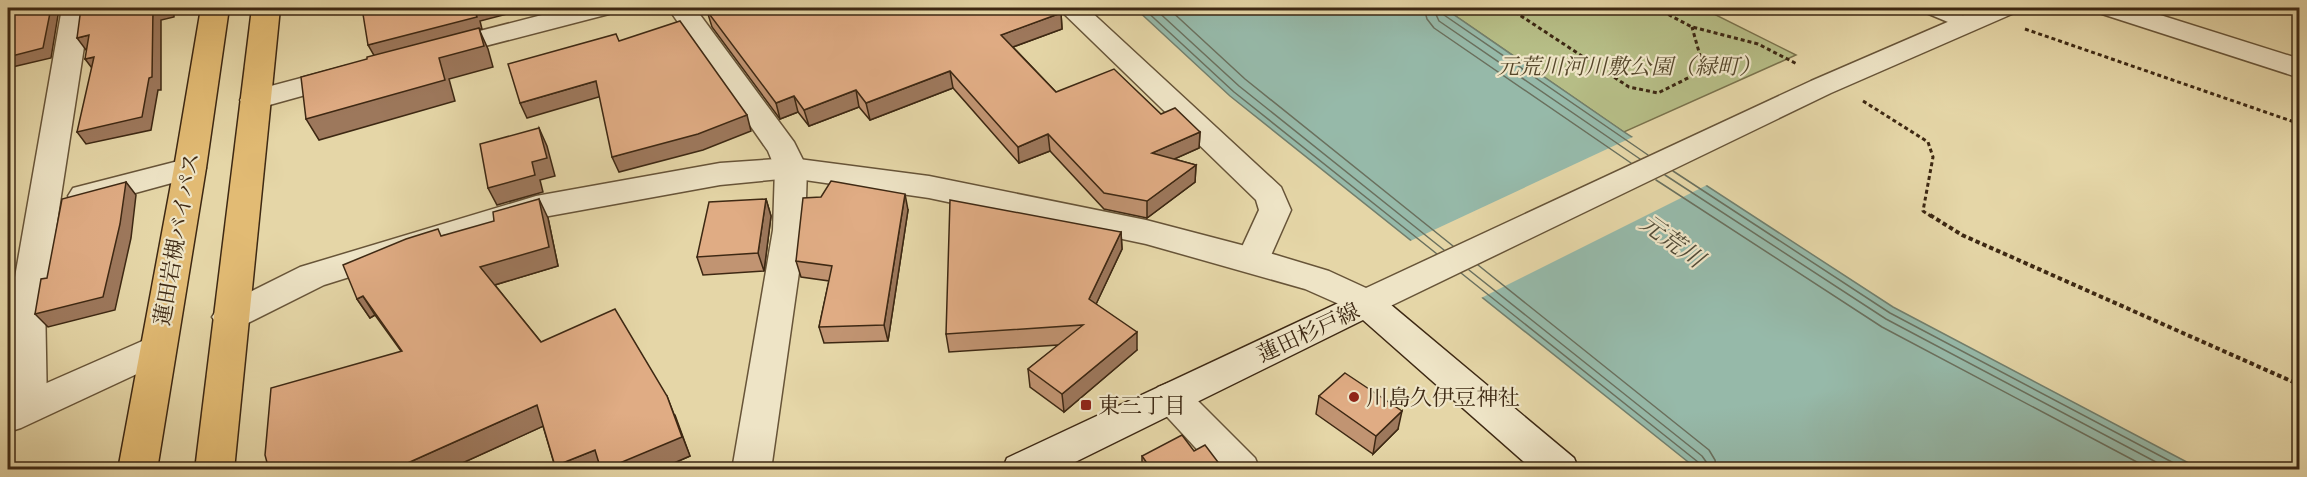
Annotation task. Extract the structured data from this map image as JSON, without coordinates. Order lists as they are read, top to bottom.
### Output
{
  "streets": {
    "highway": ["蓮田岩槻バイパス"],
    "street": ["蓮田杉戸線"]
  },
  "water": ["元荒川"],
  "parks": ["元荒川河川敷公園（緑町）"],
  "places": {
    "other": ["川島久伊豆神社"],
    "transit": ["東三丁目"]
  }
}
